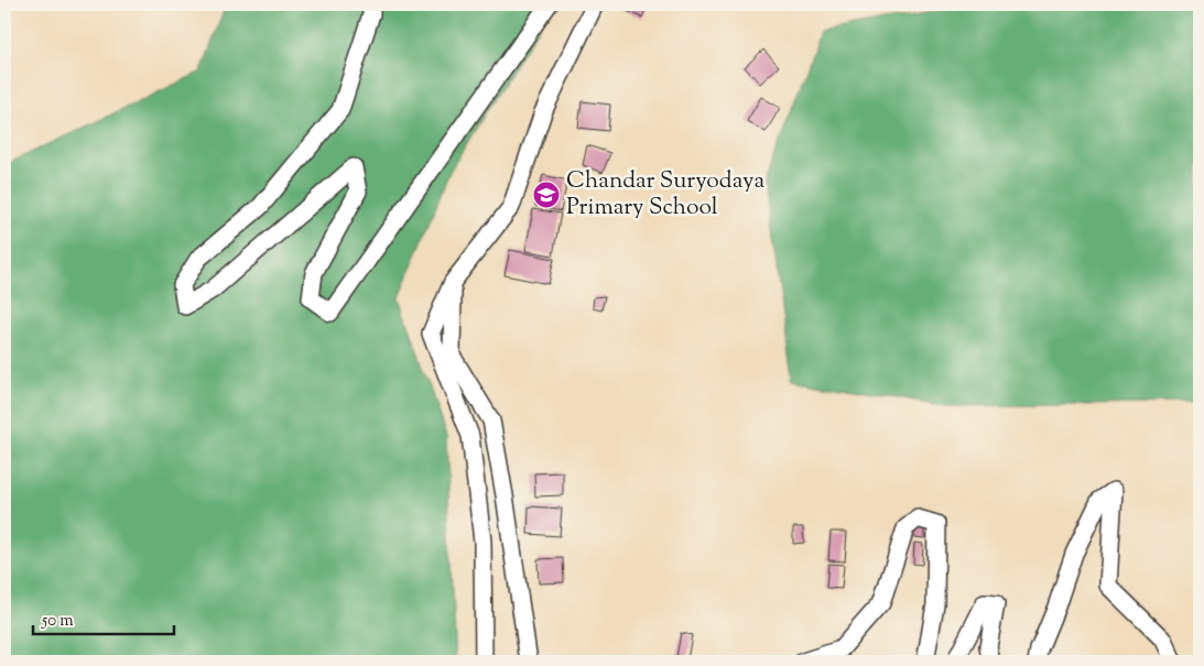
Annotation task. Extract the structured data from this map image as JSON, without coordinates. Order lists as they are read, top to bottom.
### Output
{
  "places": {
    "school or university": ["Chandar Suryodaya Primary School"]
  },
  "scale_bar": "50 m"
}
